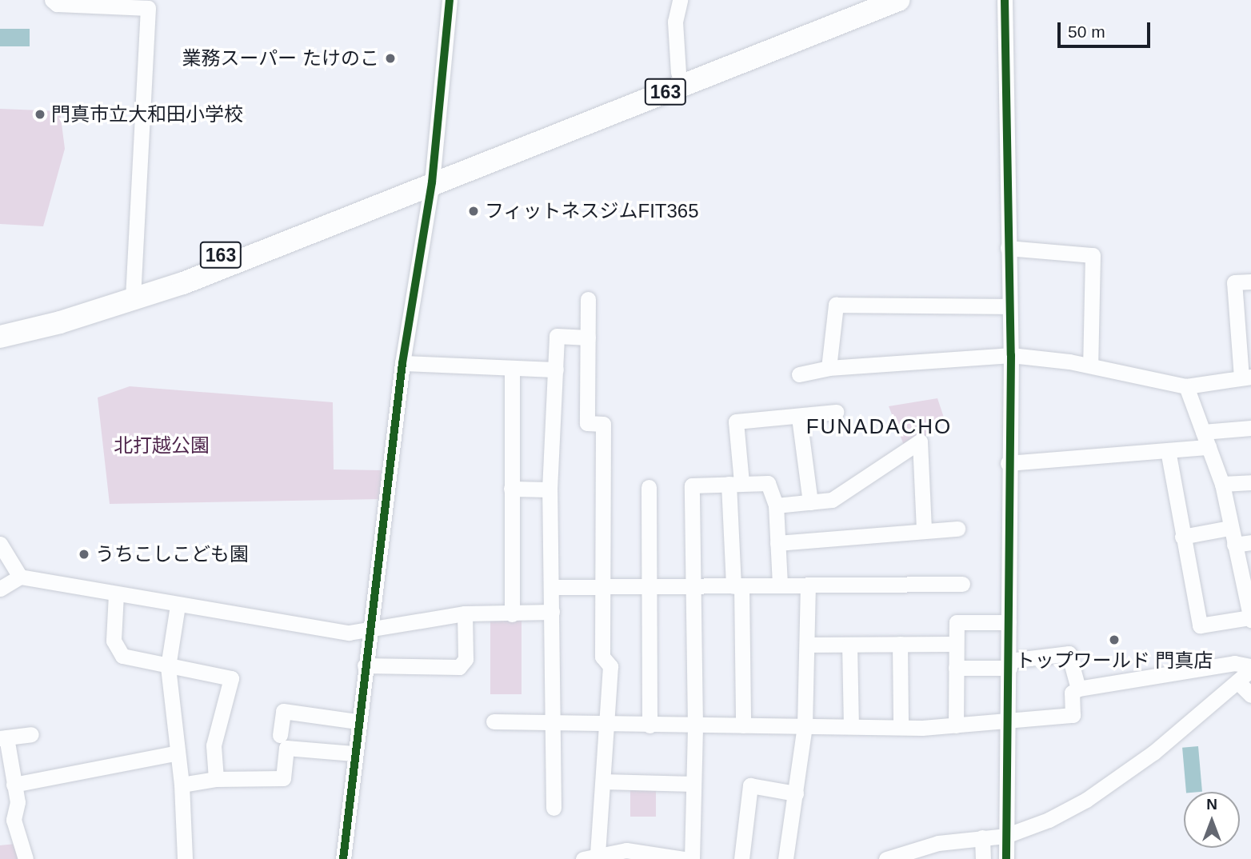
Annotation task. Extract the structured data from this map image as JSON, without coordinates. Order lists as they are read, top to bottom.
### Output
{
  "streets": {
    "highway": ["163"]
  },
  "districts": ["FUNADACHO"],
  "parks": ["北打越公園"],
  "places": [
    "業務スーパー たけのこ",
    "門真市立大和田小学校",
    "フィットネスジムFIT365",
    "うちこしこども園",
    "トップワールド 門真店"
  ],
  "scale_bar": "50 m",
  "north": "top"
}
